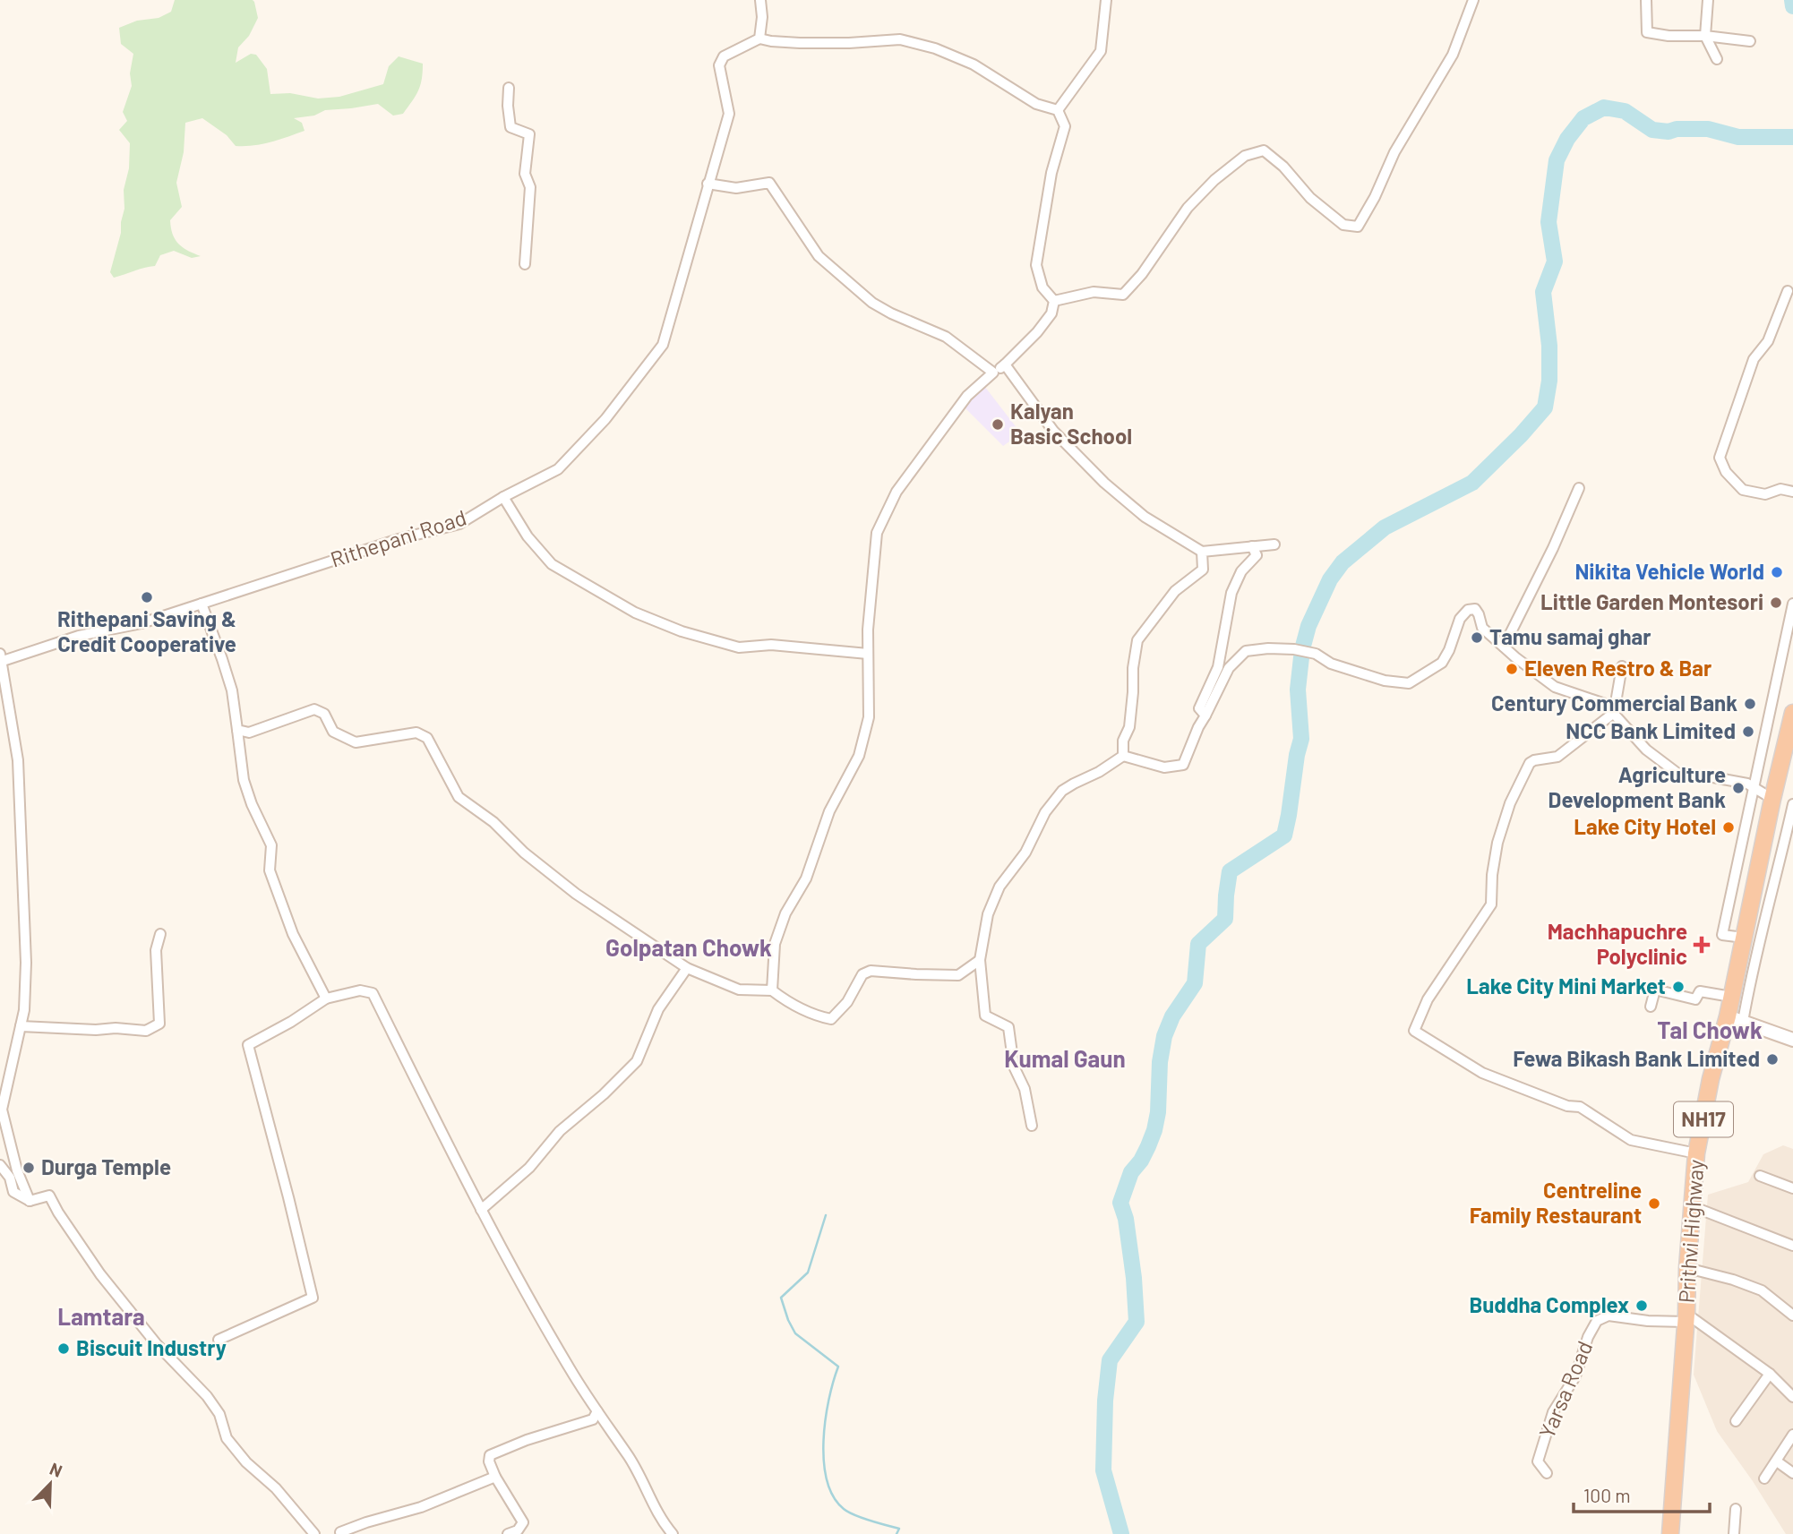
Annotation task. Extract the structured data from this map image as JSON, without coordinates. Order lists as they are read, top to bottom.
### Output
{
  "streets": {
    "highway": ["NH17", "Prithvi Highway"],
    "street": ["Rithepani Road", "Yarsa Road"]
  },
  "crossings": [
    ["Prithvi Highway", "Yarsa Road"]
  ],
  "districts": [
    "Golpatan Chowk",
    "Tal Chowk",
    "Kumal Gaun",
    "Lamtara"
  ],
  "places": {
    "other": [
      "Kalyan Basic School",
      "Nikita Vehicle World",
      "Rithepani Saving & Credit Cooperative",
      "Little Garden Montesori",
      "Tamu samaj ghar",
      "Eleven Restro & Bar",
      "Century Commercial Bank",
      "NCC Bank Limited",
      "Agriculture Development Bank",
      "Lake City Hotel",
      "Lake City Mini Market",
      "Fewa Bikash Bank Limited",
      "Durga Temple",
      "Centreline Family Restaurant",
      "Buddha Complex",
      "Biscuit Industry"
    ],
    "health": ["Machhapuchre Polyclinic"]
  },
  "scale_bar": "100 m",
  "north": "top right"
}
